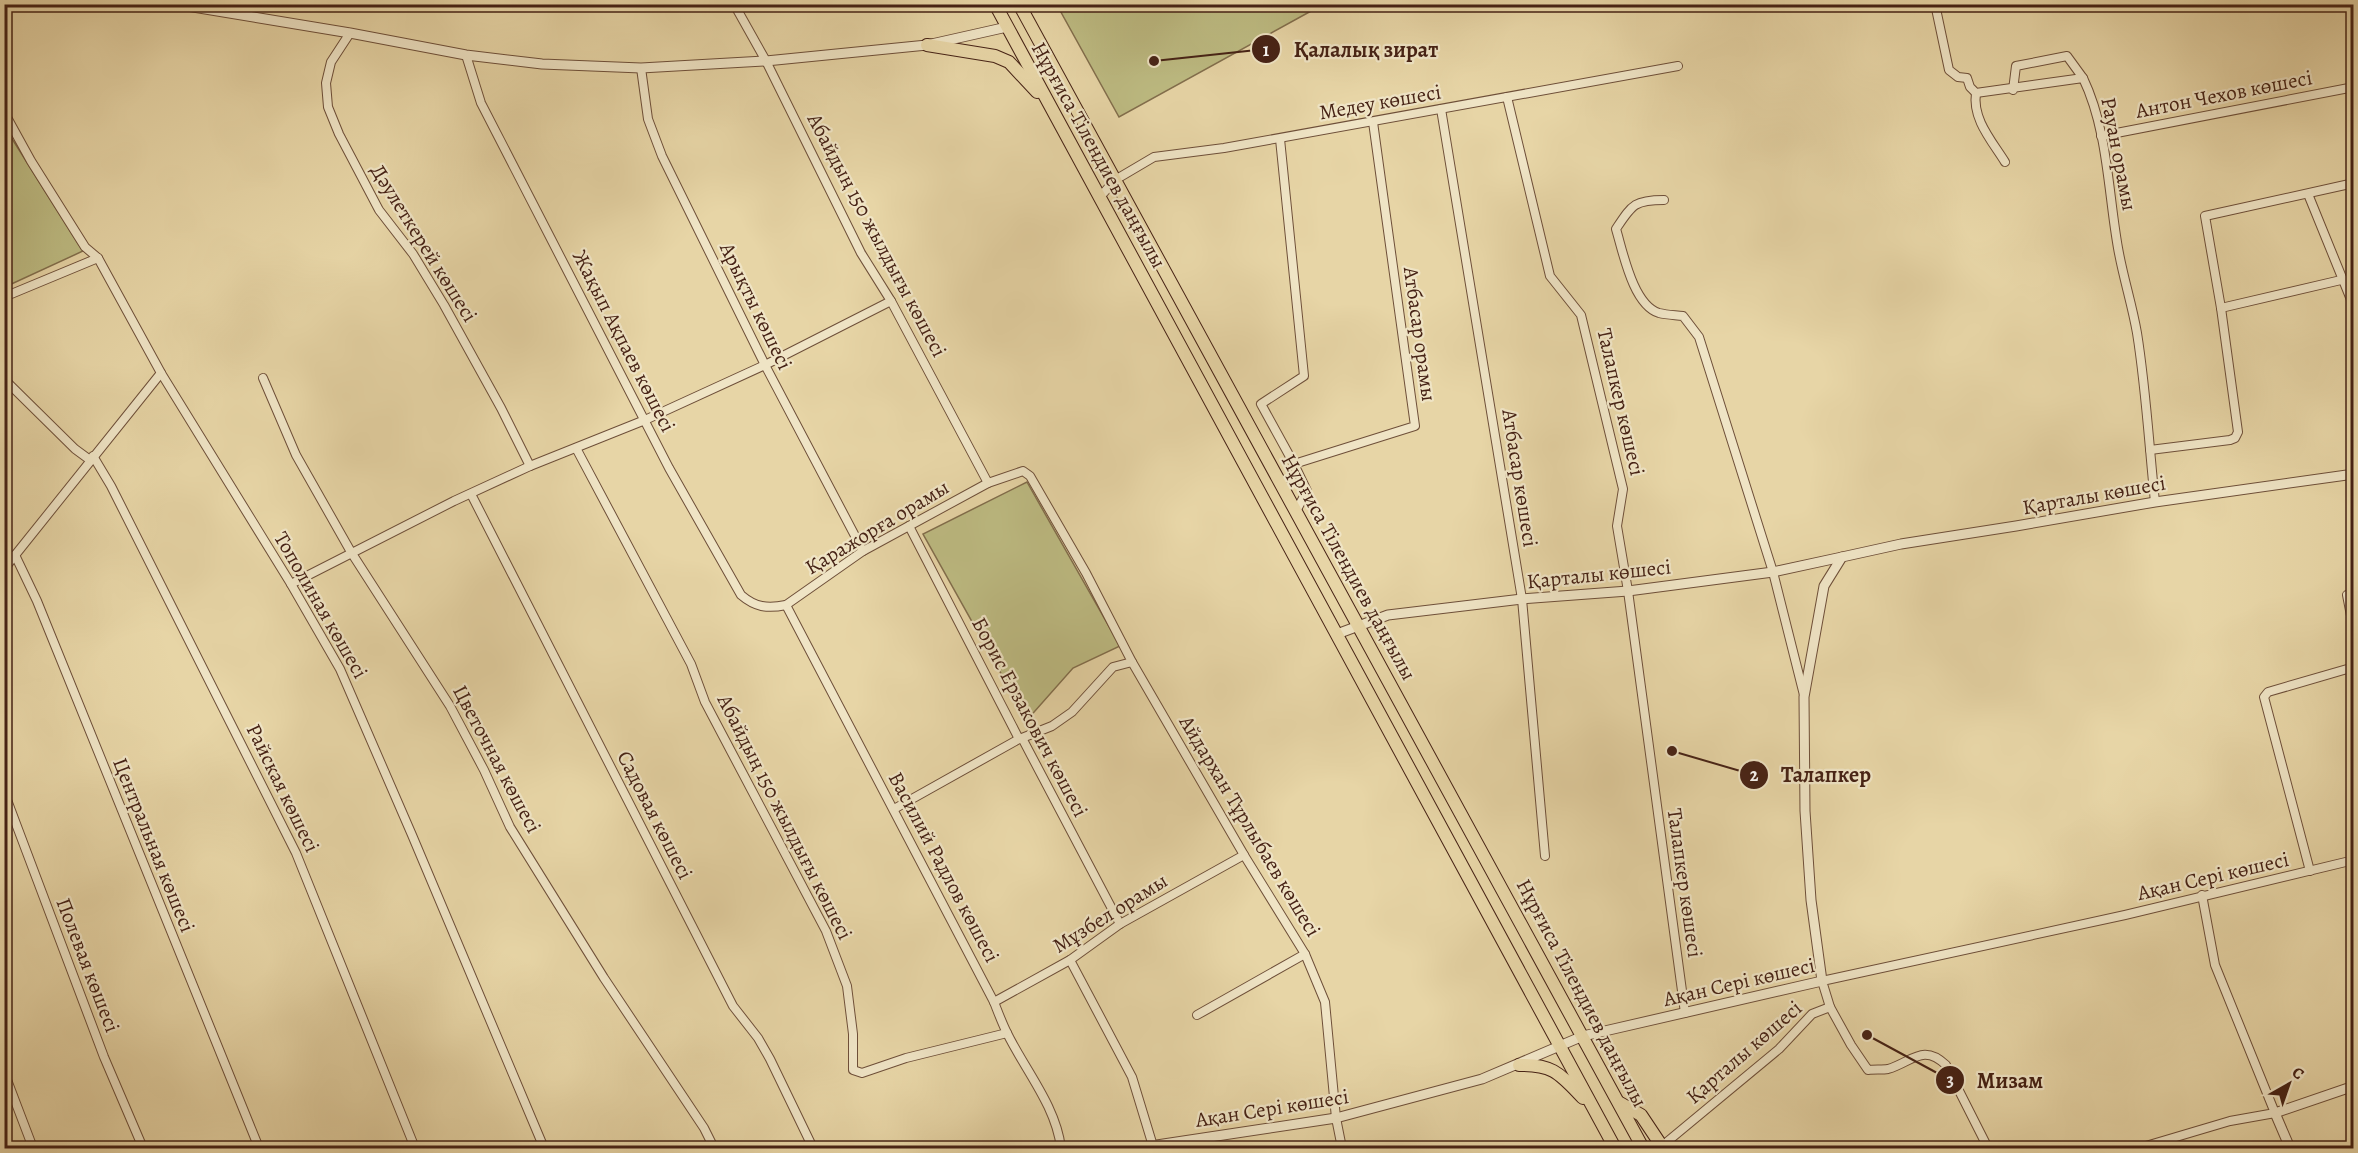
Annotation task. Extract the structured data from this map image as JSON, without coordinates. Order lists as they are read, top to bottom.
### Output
{
  "streets": {
    "main road": ["Нұрғиса Тілендиев даңғылы"],
    "street": [
      "Антон Чехов көшесі",
      "Медеу көшесі",
      "Рауан орамы",
      "Абайдың 150 жылдығы көшесі",
      "Дәулеткерей көшесі",
      "Арықты көшесі",
      "Атбасар орамы",
      "Жақып Ақпаев көшесі",
      "Талапкер көшесі",
      "Атбасар көшесі",
      "Қарталы көшесі",
      "Қаражорға орамы",
      "Тополиная көшесі",
      "Борис Ерзакович көшесі",
      "Цветочная көшесі",
      "Райская көшесі",
      "Садовая көшесі",
      "Айдархан Тұрлыбаев көшесі",
      "Центральная көшесі",
      "Василий Радлов көшесі",
      "Ақан Сері көшесі",
      "Мұзбел орамы",
      "Полевая көшесі"
    ]
  },
  "crossings": [
    ["Антон Чехов көшесі", "Рауан орамы"],
    ["Медеу көшесі", "Нұрғиса Тілендиев даңғылы"],
    ["Медеу көшесі", "Атбасар орамы"],
    ["Медеу көшесі", "Талапкер көшесі"],
    ["Медеу көшесі", "Атбасар көшесі"],
    ["Рауан орамы", "Қарталы көшесі"],
    ["Нұрғиса Тілендиев даңғылы", "Қарталы көшесі"],
    ["Нұрғиса Тілендиев даңғылы", "Ақан Сері көшесі"],
    ["Абайдың 150 жылдығы көшесі", "Қаражорға орамы"],
    ["Абайдың 150 жылдығы көшесі", "Василий Радлов көшесі"],
    ["Арықты көшесі", "Қаражорға орамы"],
    ["Жақып Ақпаев көшесі", "Қаражорға орамы"],
    ["Жақып Ақпаев көшесі", "Василий Радлов көшесі"],
    ["Талапкер көшесі", "Қарталы көшесі"],
    ["Талапкер көшесі", "Ақан Сері көшесі"],
    ["Атбасар көшесі", "Қарталы көшесі"],
    ["Қарталы көшесі", "Ақан Сері көшесі"],
    ["Қаражорға орамы", "Борис Ерзакович көшесі"],
    ["Қаражорға орамы", "Айдархан Тұрлыбаев көшесі"],
    ["Қаражорға орамы", "Василий Радлов көшесі"],
    ["Борис Ерзакович көшесі", "Мұзбел орамы"],
    ["Айдархан Тұрлыбаев көшесі", "Ақан Сері көшесі"],
    ["Айдархан Тұрлыбаев көшесі", "Мұзбел орамы"],
    ["Василий Радлов көшесі", "Мұзбел орамы"]
  ],
  "places": ["Қалалық зират", "Талапкер", "Мизам"],
  "north": "top right"
}
